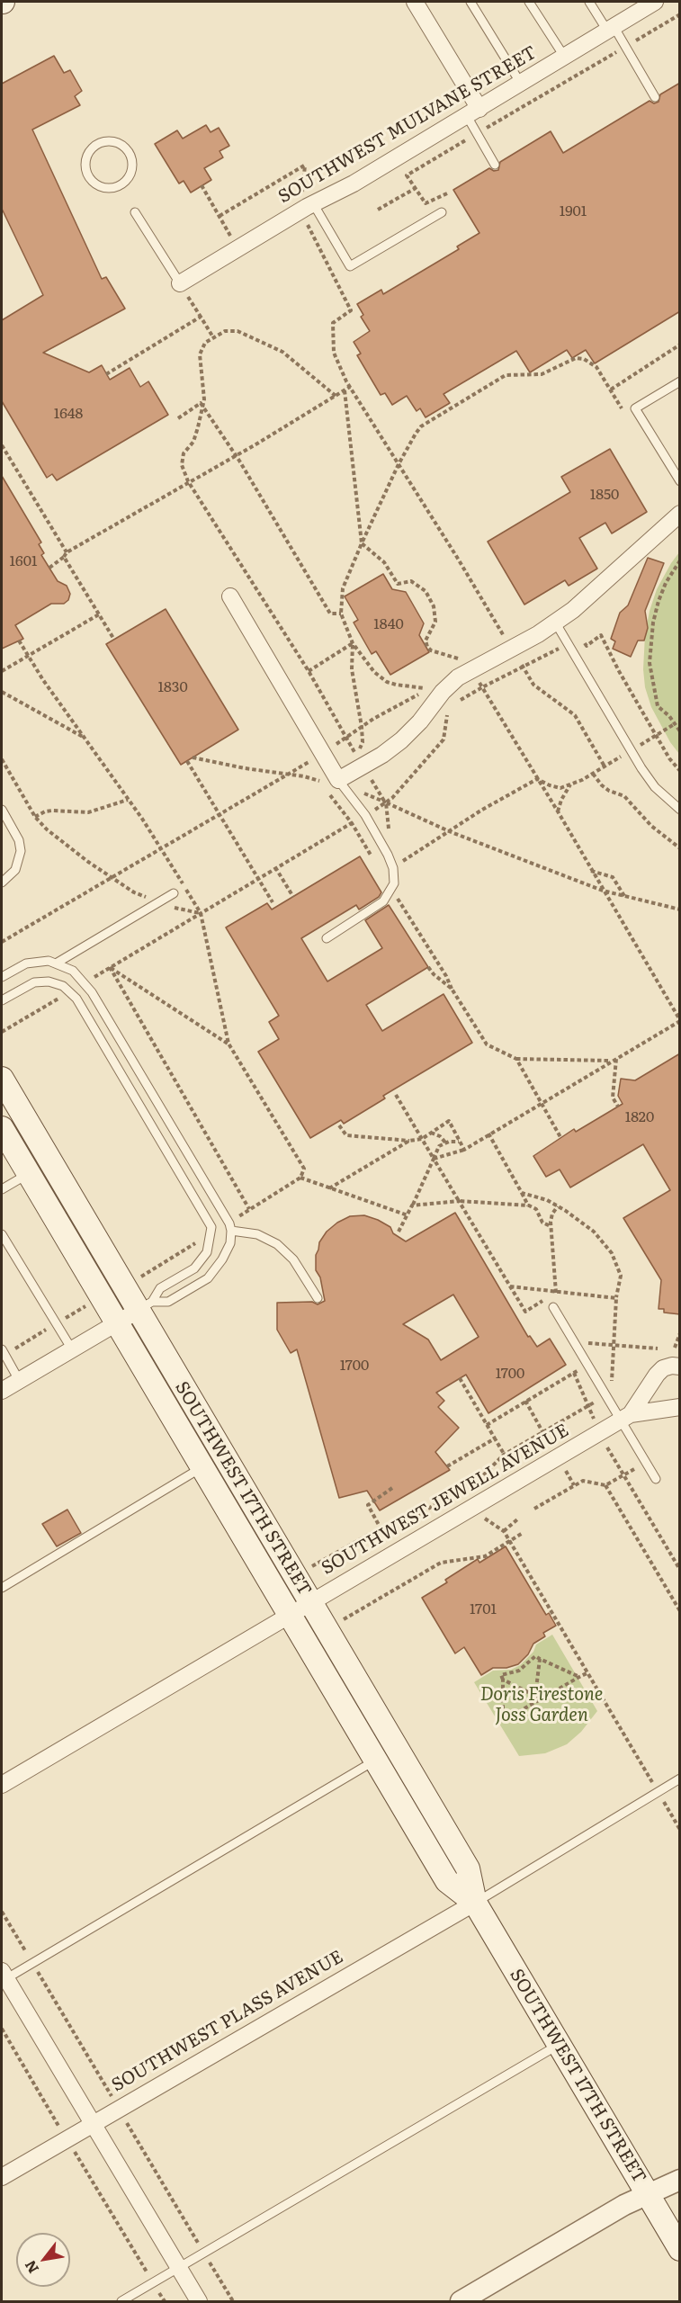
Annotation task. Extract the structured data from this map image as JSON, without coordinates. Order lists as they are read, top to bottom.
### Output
{
  "streets": {
    "main road": ["SOUTHWEST 17TH STREET"],
    "street": ["SOUTHWEST MULVANE STREET", "SOUTHWEST JEWELL AVENUE", "SOUTHWEST PLASS AVENUE"]
  },
  "crossings": [
    ["SOUTHWEST 17TH STREET", "SOUTHWEST JEWELL AVENUE"],
    ["SOUTHWEST 17TH STREET", "SOUTHWEST PLASS AVENUE"]
  ],
  "parks": ["Doris Firestone Joss Garden"],
  "house_numbers": [
    "1901",
    "1648",
    "1850",
    "1601",
    "1840",
    "1830",
    "1820",
    "1700",
    "1700",
    "1701"
  ],
  "north": "bottom left"
}
